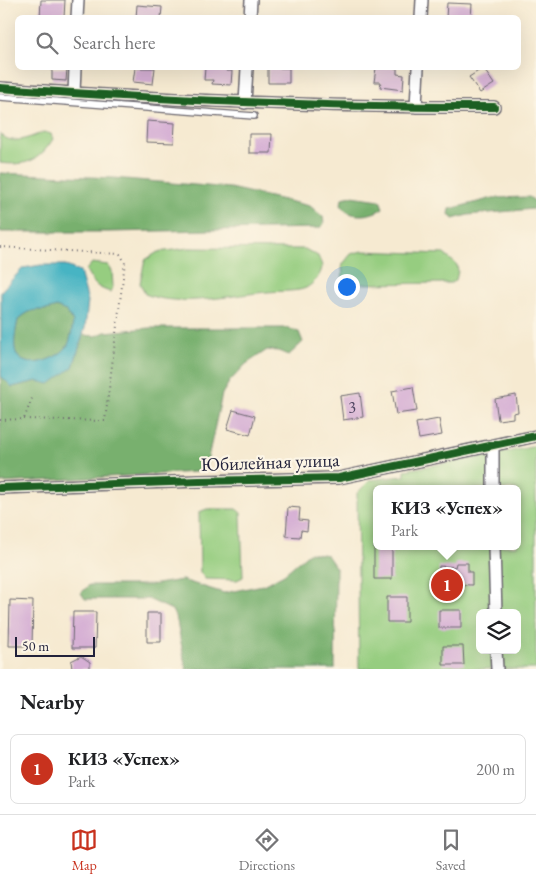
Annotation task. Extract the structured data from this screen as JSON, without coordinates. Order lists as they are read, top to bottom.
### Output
{
  "streets": {
    "street": ["Юбилейная улица"]
  },
  "house_numbers": ["3"],
  "scale_bar": "50 m",
  "page": {
    "search": "Search here",
    "popup": ["КИЗ «Успех»", "Park"],
    "pins": "1",
    "scale": "50 m",
    "heading": "Nearby",
    "list": [
      {
        "mark": "1",
        "name": "КИЗ «Успех»",
        "note": "Park",
        "value": "200 m"
      }
    ],
    "nav": ["Map", "Directions", "Saved"]
  }
}
